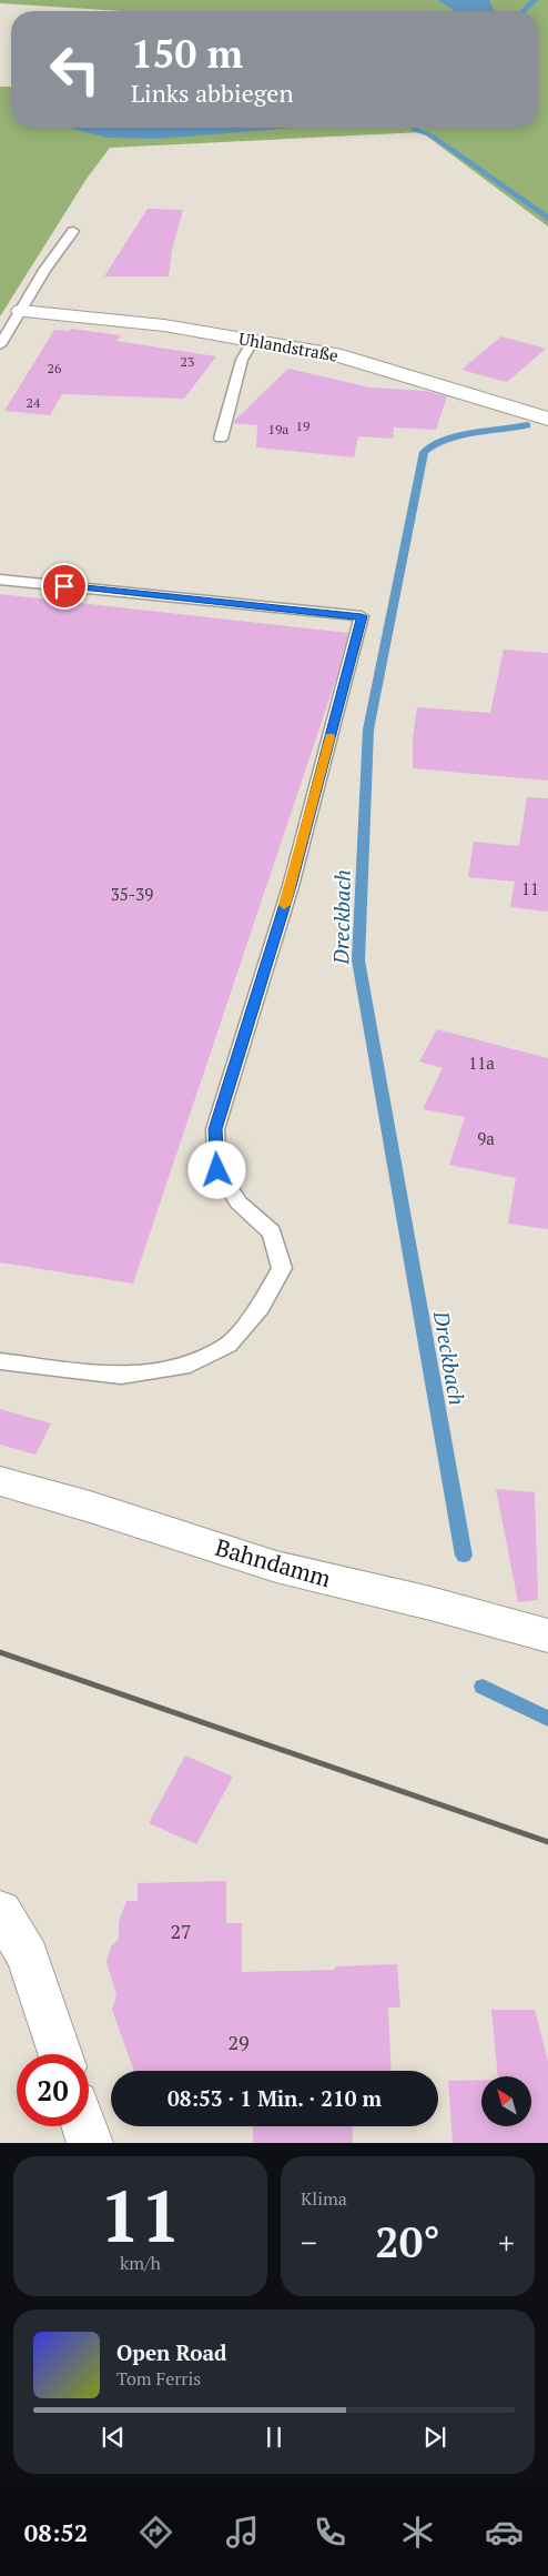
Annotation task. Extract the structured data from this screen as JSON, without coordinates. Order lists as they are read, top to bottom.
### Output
{
  "streets": {
    "street": ["Uhlandstraße", "Bahndamm"]
  },
  "water": ["Dreckbach"],
  "house_numbers": [
    "23",
    "26",
    "24",
    "19",
    "19a",
    "11",
    "35-39",
    "11a",
    "9a",
    "27",
    "29"
  ],
  "north": "top left",
  "page": {
    "turn": ["150 m", "Links abbiegen"],
    "limit": "20",
    "trip": "08:53 · 1 Min. · 210 m",
    "tile": [
      ["11", "km/h"],
      "Klima"
    ],
    "heat": ["−", "20°", "+"],
    "song": ["Open Road", "Tom Ferris"],
    "tabs": "08:52"
  }
}
